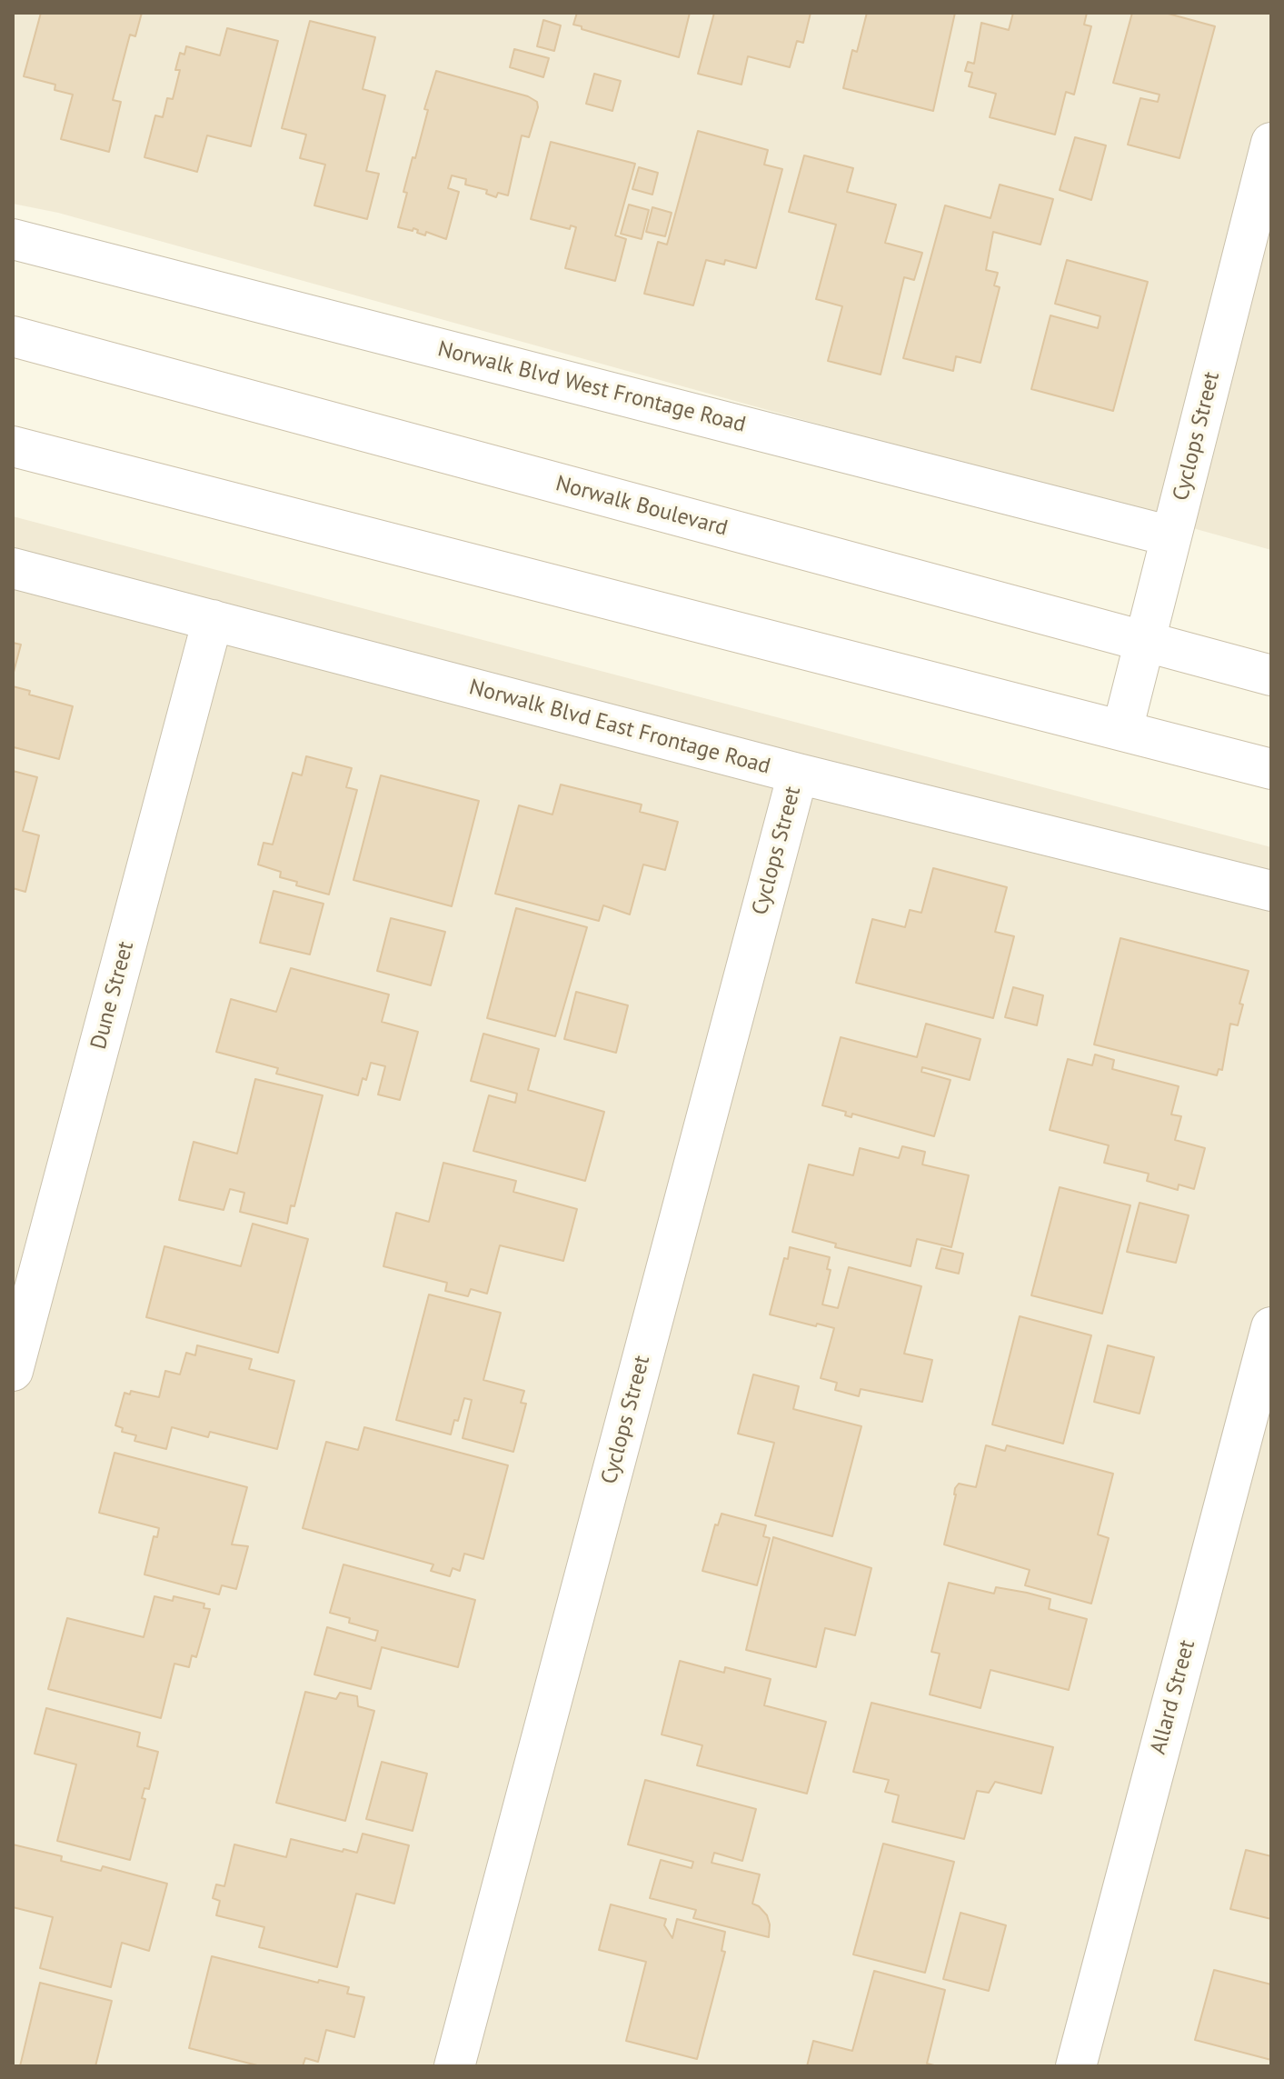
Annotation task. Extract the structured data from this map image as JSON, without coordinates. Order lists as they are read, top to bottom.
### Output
{
  "streets": {
    "street": [
      "Norwalk Blvd West Frontage Road",
      "Cyclops Street",
      "Norwalk Boulevard",
      "Norwalk Blvd East Frontage Road",
      "Dune Street",
      "Allard Street"
    ]
  },
  "crossings": [
    ["Norwalk Blvd West Frontage Road", "Cyclops Street"],
    ["Cyclops Street", "Norwalk Boulevard"],
    ["Cyclops Street", "Norwalk Blvd East Frontage Road"],
    ["Norwalk Blvd East Frontage Road", "Dune Street"]
  ]
}
